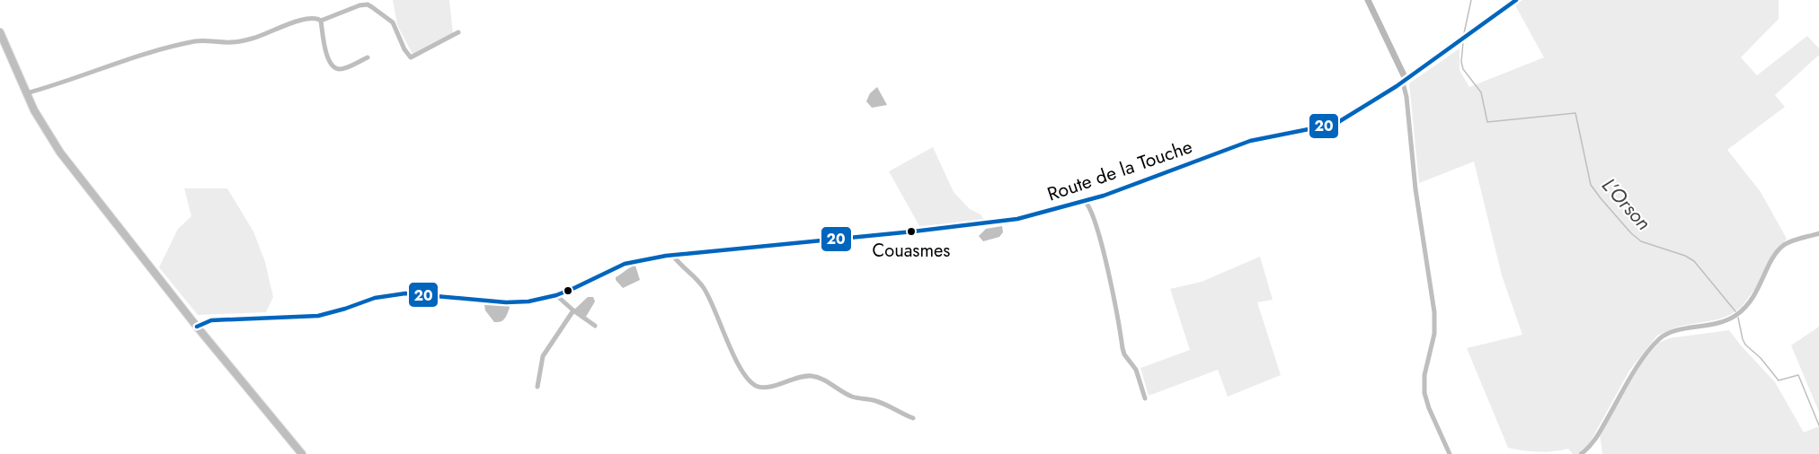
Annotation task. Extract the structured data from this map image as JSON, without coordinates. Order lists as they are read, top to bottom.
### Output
{
  "streets": {
    "street": ["Route de la Touche"]
  },
  "water": ["L’Orson"],
  "places": ["Couasmes"],
  "lines": ["transit line 20"]
}
